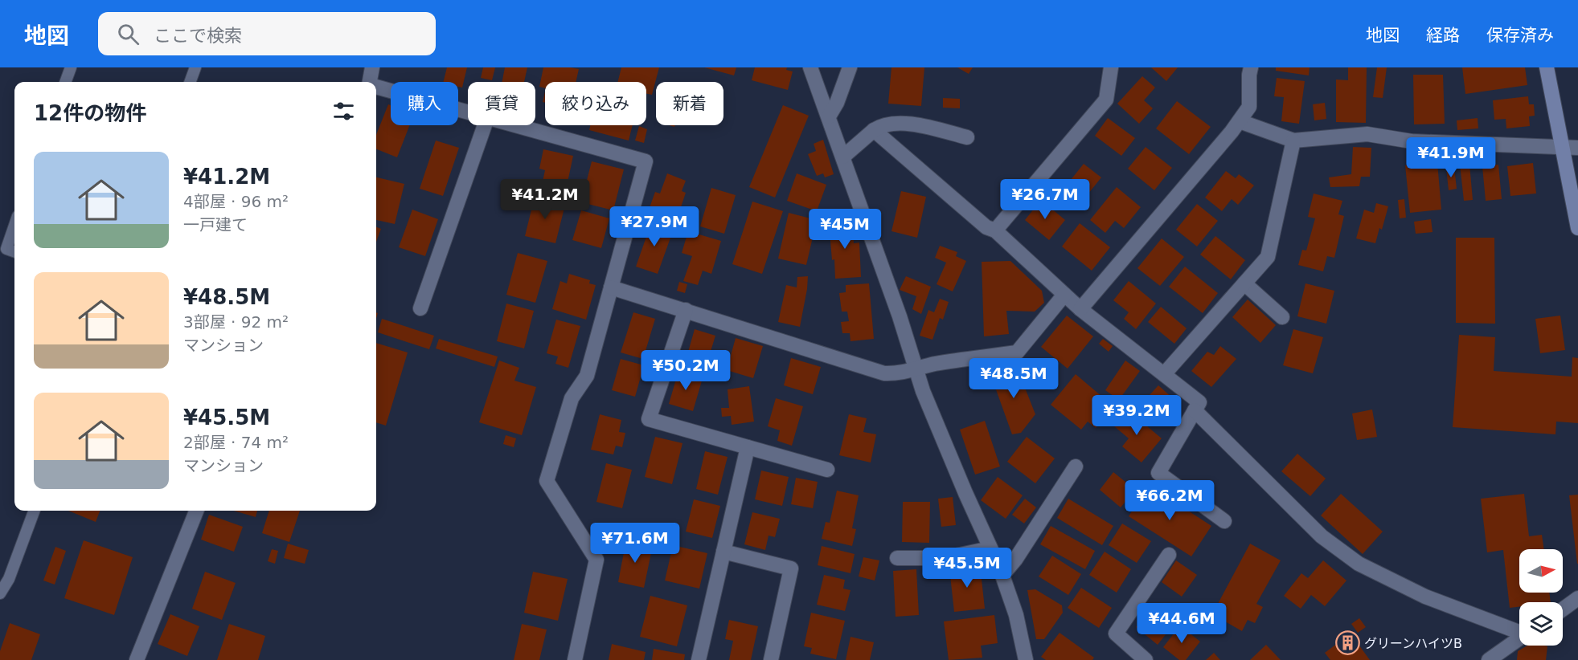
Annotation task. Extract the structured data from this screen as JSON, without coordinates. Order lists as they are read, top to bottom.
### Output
{
  "places": {
    "building": ["グリーンハイツB"]
  },
  "north": "right",
  "page": {
    "header": "地図",
    "search": "ここで検索",
    "nav": ["地図", "経路", "保存済み"],
    "chip": [
      "購入",
      "賃貸",
      "絞り込み",
      "新着"
    ],
    "heading": "12件の物件",
    "price": [
      "¥41.9M",
      "¥41.2M",
      "¥26.7M",
      "¥27.9M",
      "¥45M",
      "¥50.2M",
      "¥48.5M",
      "¥39.2M",
      "¥66.2M",
      "¥71.6M",
      "¥45.5M",
      "¥44.6M"
    ],
    "list": [
      {
        "name": "¥41.2M",
        "note": "4部屋 · 96 m² · 一戸建て"
      },
      {
        "name": "¥48.5M",
        "note": "3部屋 · 92 m² · マンション"
      },
      {
        "name": "¥45.5M",
        "note": "2部屋 · 74 m² · マンション"
      }
    ]
  }
}
